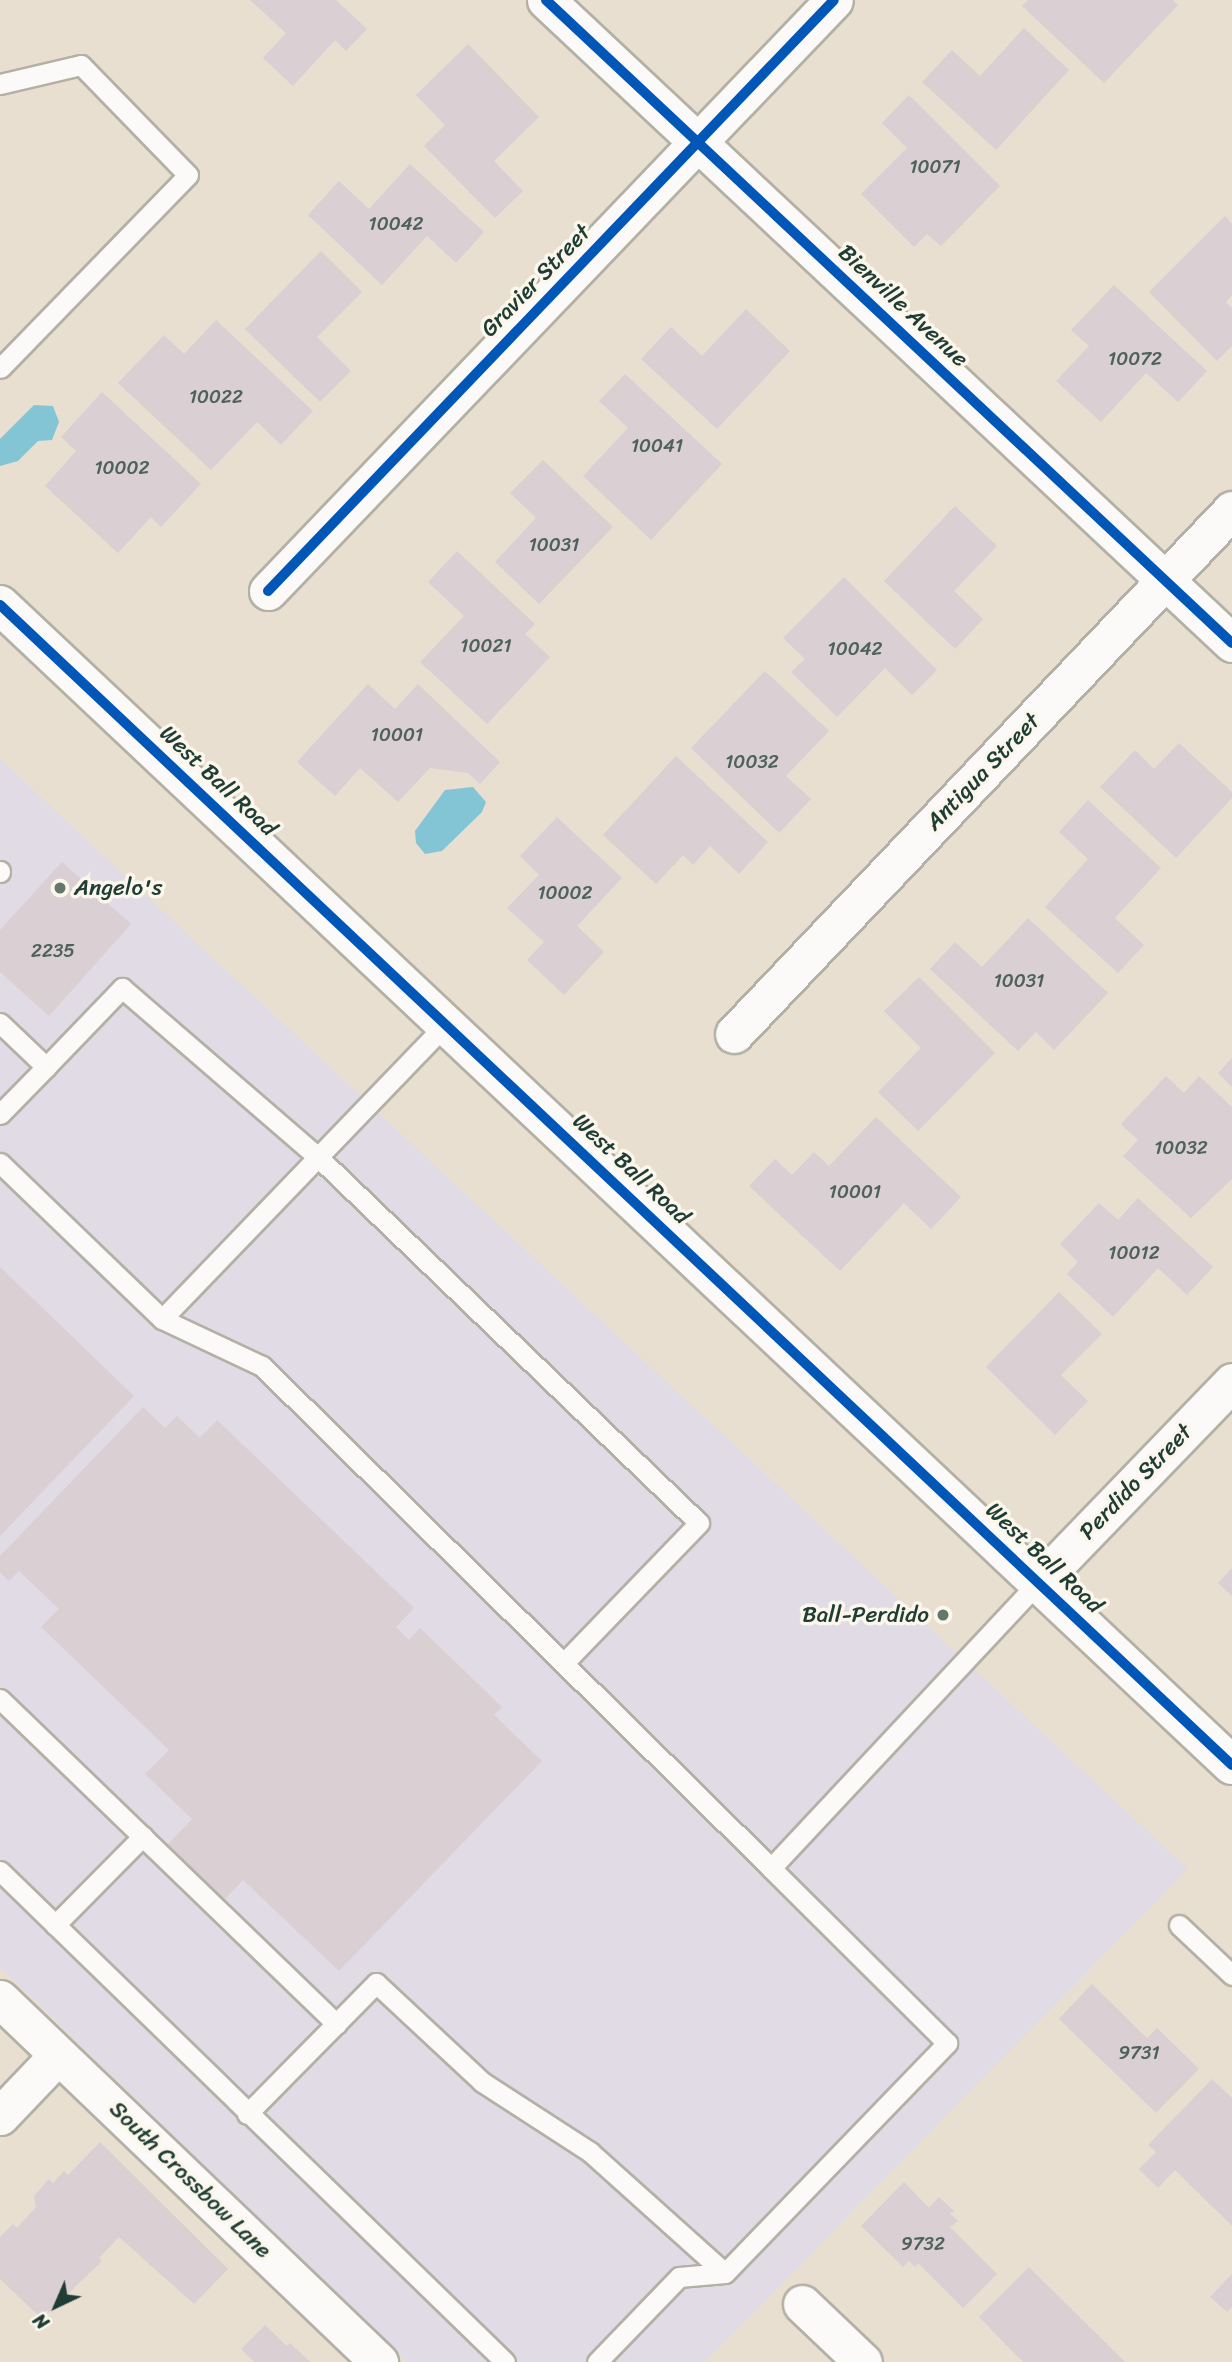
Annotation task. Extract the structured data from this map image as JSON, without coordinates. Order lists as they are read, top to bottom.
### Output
{
  "streets": {
    "main road": ["West Ball Road"],
    "street": [
      "Gravier Street",
      "Bienville Avenue",
      "Antigua Street",
      "Perdido Street",
      "South Crossbow Lane"
    ]
  },
  "crossings": [
    ["Gravier Street", "Bienville Avenue"],
    ["Bienville Avenue", "Antigua Street"],
    ["West Ball Road", "Perdido Street"]
  ],
  "places": ["Angelo's", "Ball-Perdido"],
  "house_numbers": [
    "10071",
    "10042",
    "10072",
    "10022",
    "10041",
    "10002",
    "10031",
    "10021",
    "10042",
    "10001",
    "10032",
    "10002",
    "2235",
    "10031",
    "10032",
    "10001",
    "10012",
    "9731",
    "9732"
  ],
  "north": "bottom left"
}
